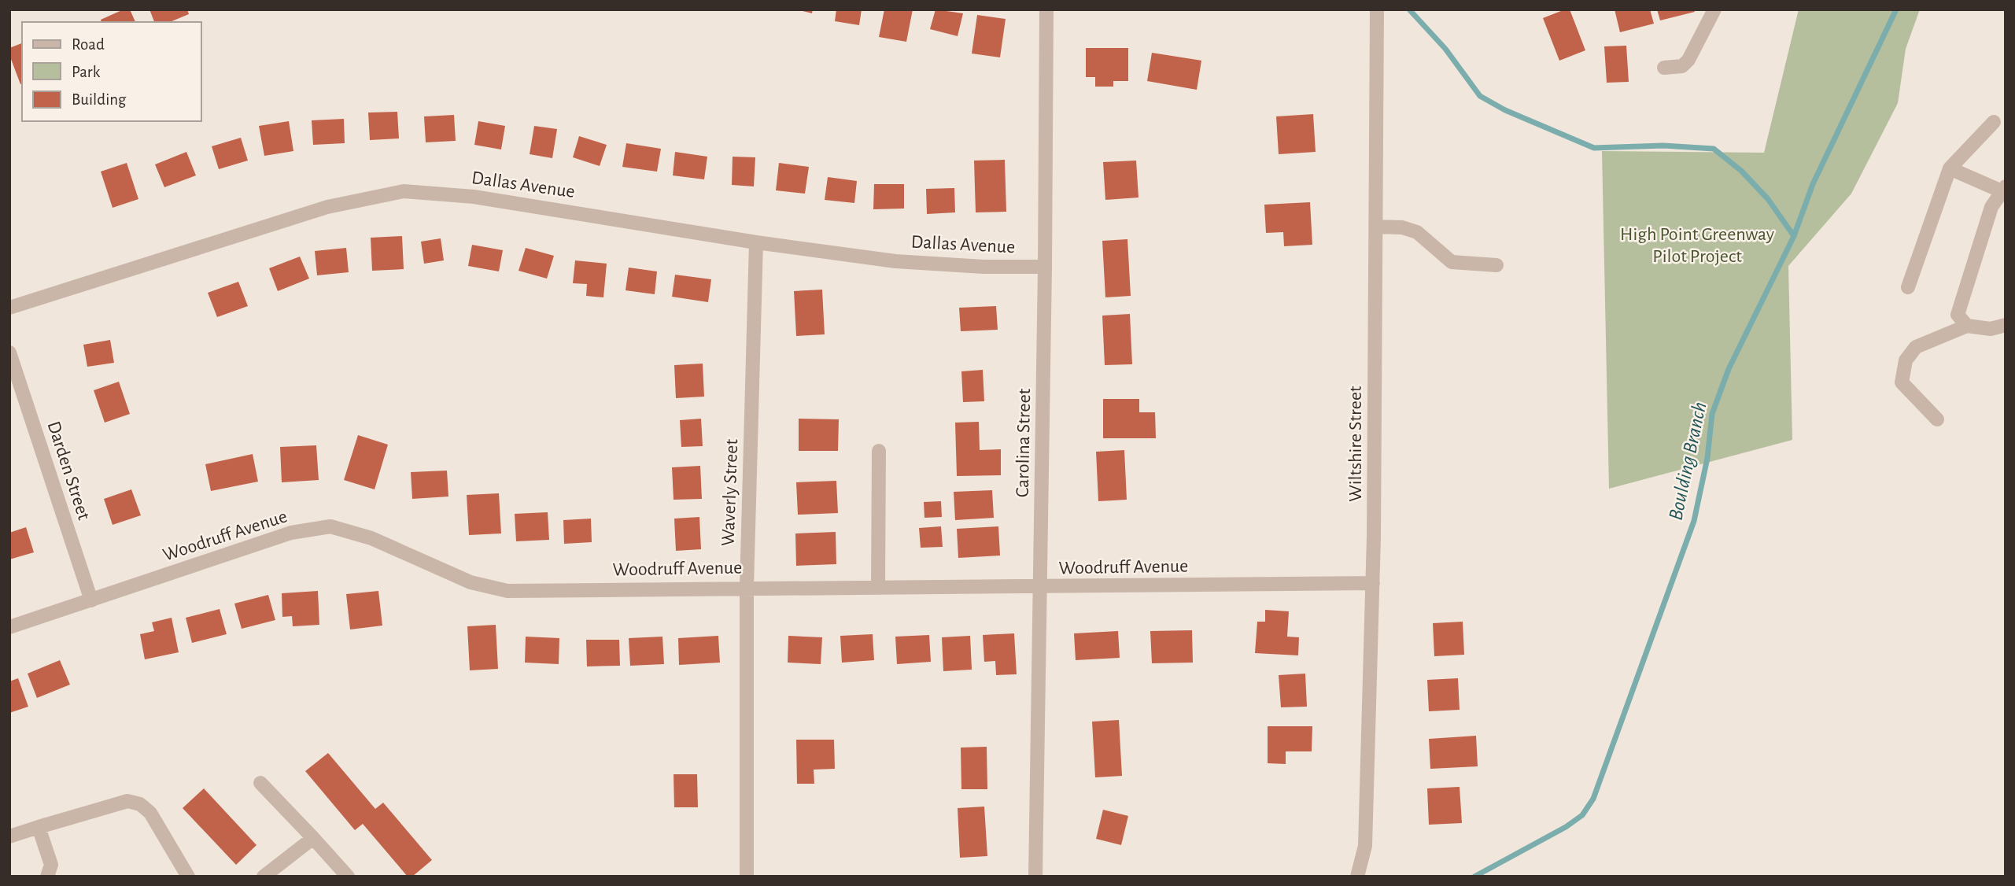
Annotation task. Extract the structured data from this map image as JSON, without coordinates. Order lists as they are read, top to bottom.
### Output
{
  "streets": {
    "street": [
      "Dallas Avenue",
      "Carolina Street",
      "Wiltshire Street",
      "Darden Street",
      "Waverly Street",
      "Woodruff Avenue"
    ]
  },
  "crossings": [
    ["Dallas Avenue", "Carolina Street"],
    ["Dallas Avenue", "Waverly Street"],
    ["Carolina Street", "Woodruff Avenue"],
    ["Wiltshire Street", "Woodruff Avenue"],
    ["Darden Street", "Woodruff Avenue"],
    ["Waverly Street", "Woodruff Avenue"]
  ],
  "water": ["Boulding Branch"],
  "parks": ["High Point Greenway Pilot Project"],
  "legend": ["Road", "Park", "Building"]
}
